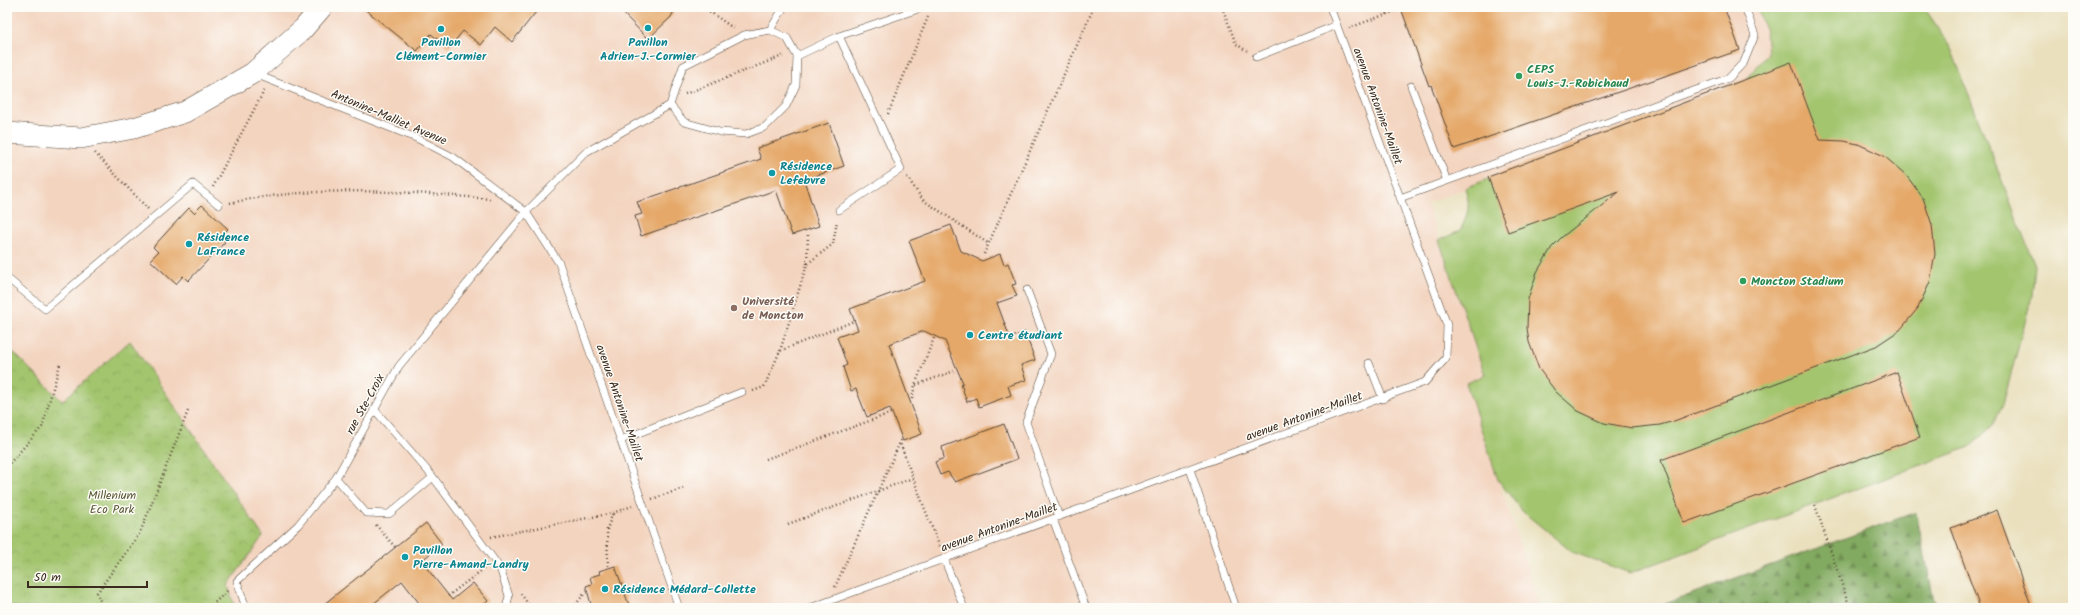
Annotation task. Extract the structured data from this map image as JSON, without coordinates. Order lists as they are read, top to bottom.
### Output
{
  "streets": {
    "lane": ["avenue Antonine-Maillet", "Antonine-Malliet Avenue", "rue Ste-Croix"]
  },
  "crossings": [
    ["avenue Antonine-Maillet", "Antonine-Malliet Avenue"],
    ["avenue Antonine-Maillet", "rue Ste-Croix"],
    ["Antonine-Malliet Avenue", "rue Ste-Croix"]
  ],
  "parks": ["Millenium Eco Park"],
  "places": [
    "Pavillon Adrien-J.-Cormier",
    "Pavillon Clément-Cormier",
    "CEPS Louis-J.-Robichaud",
    "Résidence Lefebvre",
    "Résidence LaFrance",
    "Moncton Stadium",
    "Université de Moncton",
    "Centre étudiant",
    "Pavillon Pierre-Amand-Landry",
    "Résidence Médard-Collette"
  ],
  "scale_bar": "50 m"
}
